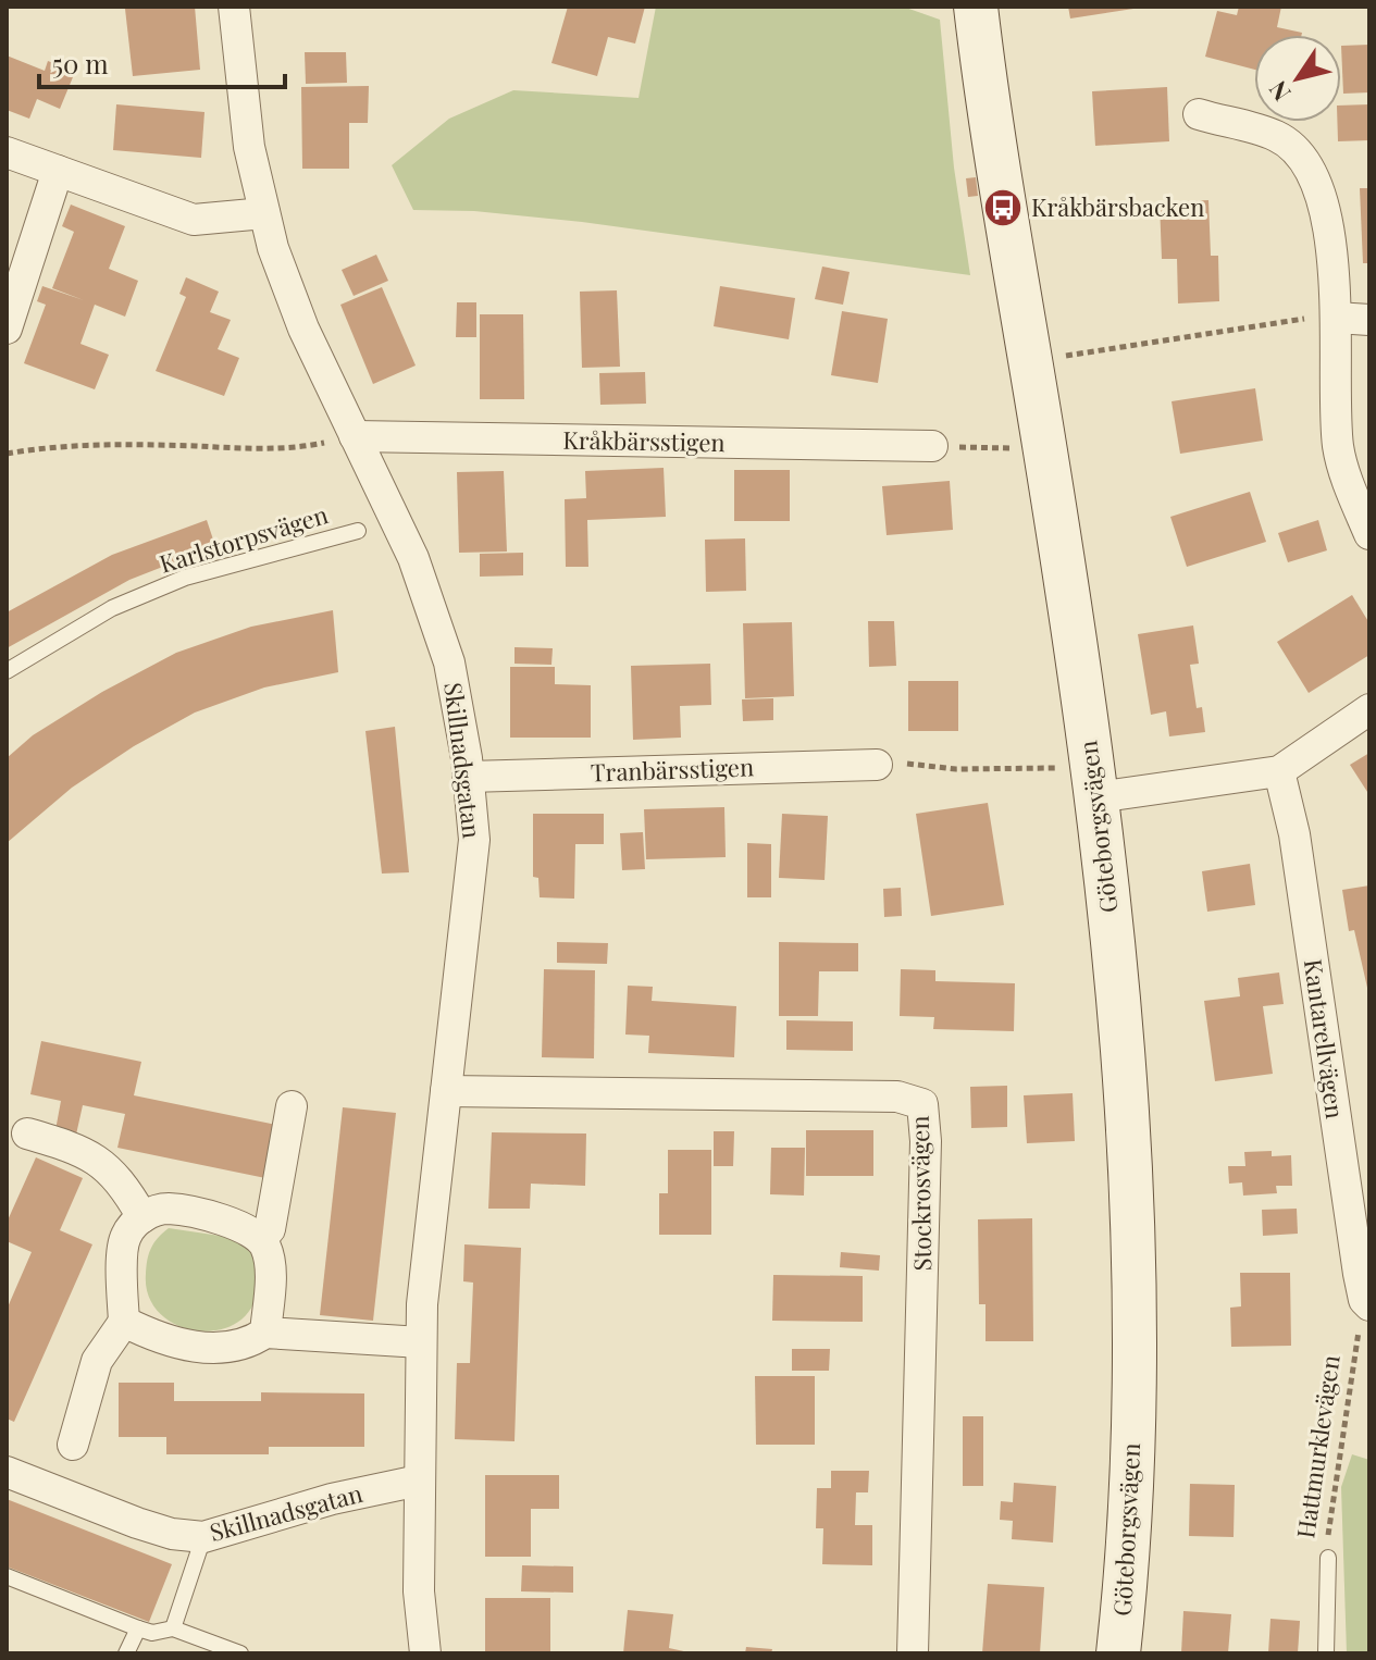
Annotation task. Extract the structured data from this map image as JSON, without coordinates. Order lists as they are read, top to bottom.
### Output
{
  "streets": {
    "street": [
      "Kråkbärsstigen",
      "Skillnadsgatan",
      "Tranbärsstigen",
      "Göteborgsvägen",
      "Kantarellvägen",
      "Stockrosvägen"
    ],
    "lane": ["Karlstorpsvägen", "Hattmurklevägen"]
  },
  "crossings": [
    ["Kråkbärsstigen", "Skillnadsgatan"],
    ["Skillnadsgatan", "Tranbärsstigen"],
    ["Skillnadsgatan", "Stockrosvägen"],
    ["Kantarellvägen", "Hattmurklevägen"]
  ],
  "places": {
    "bus stop": ["Kråkbärsbacken"]
  },
  "scale_bar": "50 m",
  "north": "bottom left"
}
